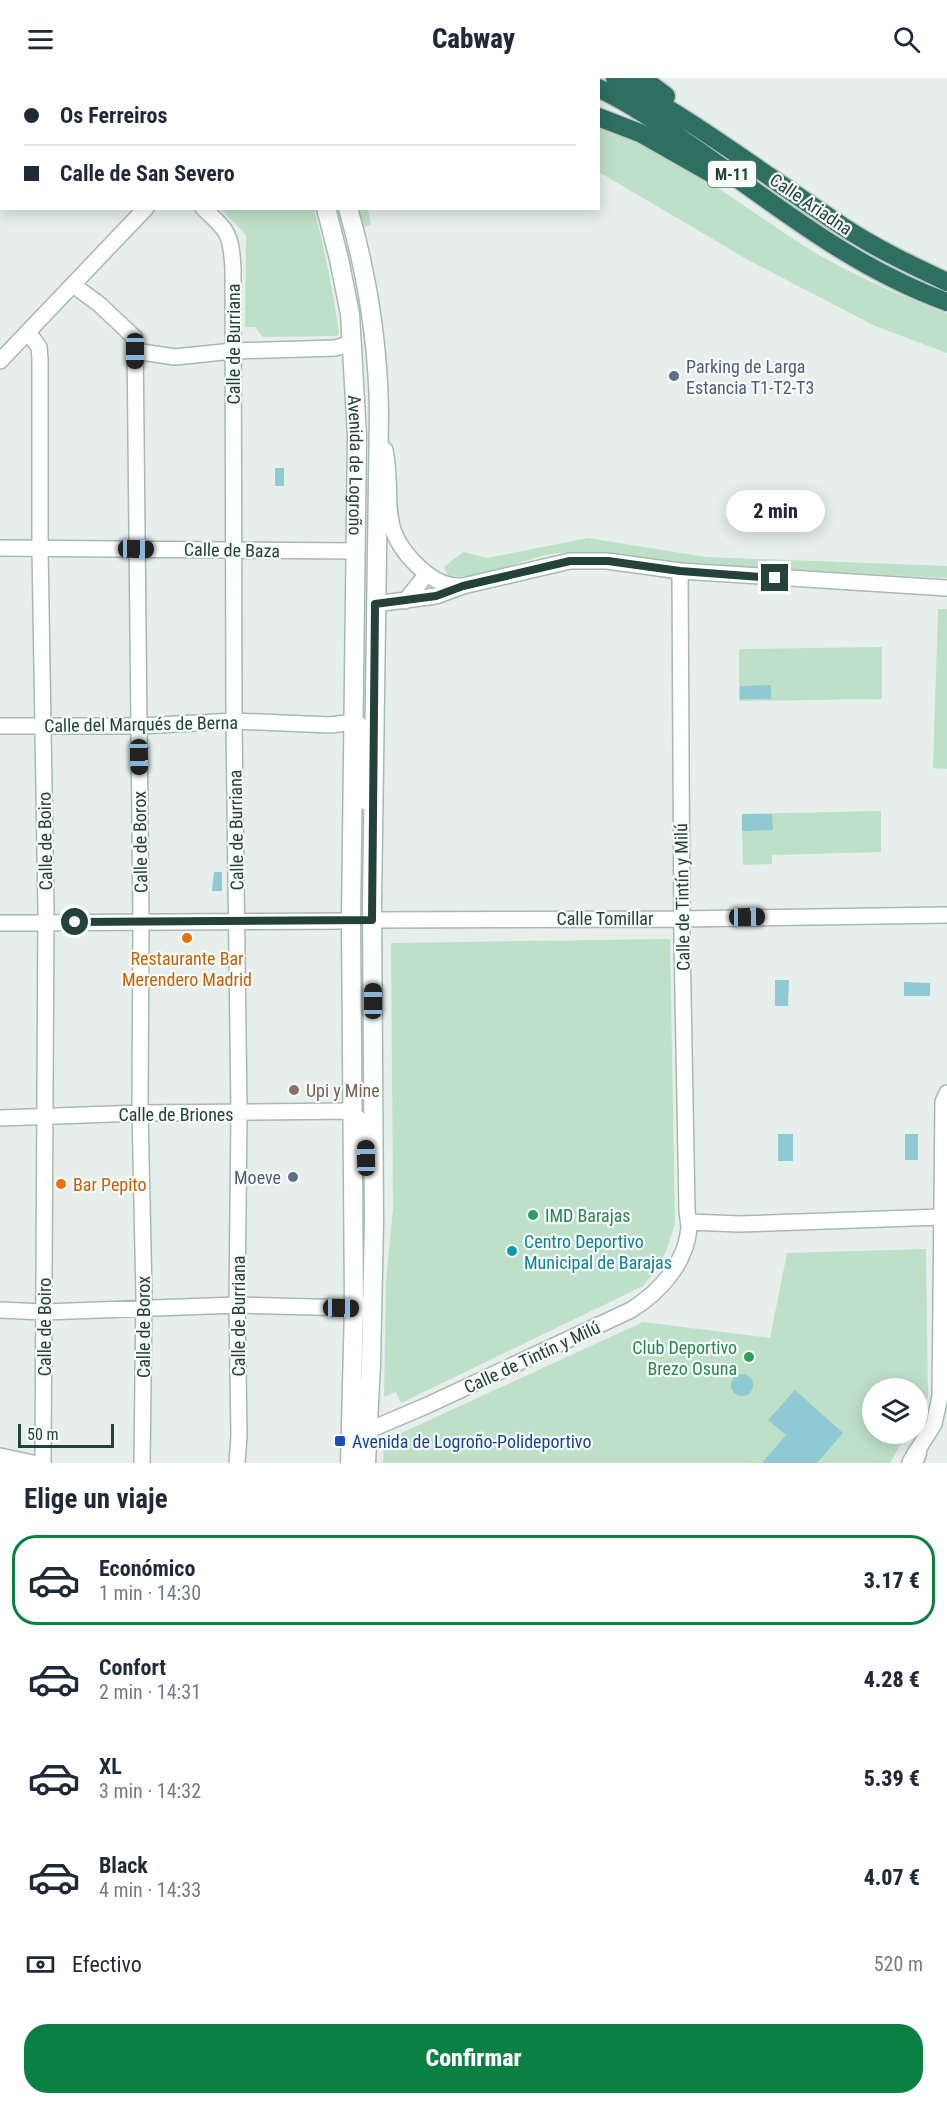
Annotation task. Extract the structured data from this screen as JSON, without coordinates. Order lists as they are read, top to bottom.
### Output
{
  "streets": {
    "highway": ["M-11", "Calle Ariadna"],
    "main road": ["Avenida de Logroño"],
    "street": [
      "Calle de Burriana",
      "Calle de Baza",
      "Calle del Marqués de Berna",
      "Calle de Boiro",
      "Calle de Borox",
      "Calle de Tintín y Milú",
      "Calle Tomillar",
      "Calle de Briones"
    ]
  },
  "crossings": [
    ["Calle de Burriana", "Calle de Baza"],
    ["Calle de Burriana", "Calle del Marqués de Berna"],
    ["Calle de Burriana", "Calle de Briones"],
    ["Avenida de Logroño", "Calle de Baza"],
    ["Avenida de Logroño", "Calle del Marqués de Berna"],
    ["Avenida de Logroño", "Calle de Tintín y Milú"],
    ["Avenida de Logroño", "Calle Tomillar"],
    ["Avenida de Logroño", "Calle de Briones"],
    ["Calle de Baza", "Calle de Boiro"],
    ["Calle de Baza", "Calle de Borox"],
    ["Calle del Marqués de Berna", "Calle de Boiro"],
    ["Calle del Marqués de Berna", "Calle de Borox"],
    ["Calle de Boiro", "Calle de Briones"],
    ["Calle de Borox", "Calle de Briones"],
    ["Calle de Tintín y Milú", "Calle Tomillar"]
  ],
  "places": {
    "other": [
      "Parking de Larga Estancia T1-T2-T3",
      "Restaurante Bar Merendero Madrid",
      "Upi y Mine",
      "Moeve",
      "Bar Pepito",
      "IMD Barajas",
      "Centro Deportivo Municipal de Barajas",
      "Club Deportivo Brezo Osuna"
    ],
    "transit": ["Avenida de Logroño-Polideportivo"]
  },
  "scale_bar": "50 m",
  "page": {
    "header": "Cabway",
    "banner": ["Os Ferreiros", "Calle de San Severo"],
    "bubble": "2 min",
    "scale": "50 m",
    "heading": "Elige un viaje",
    "list": [
      {
        "name": "Económico",
        "note": "1 min · 14:30",
        "value": "3.17 €"
      },
      {
        "name": "Confort",
        "note": "2 min · 14:31",
        "value": "4.28 €"
      },
      {
        "name": "XL",
        "note": "3 min · 14:32",
        "value": "5.39 €"
      },
      {
        "name": "Black",
        "note": "4 min · 14:33",
        "value": "4.07 €"
      }
    ],
    "pay": ["Efectivo", "520 m"],
    "buttons": "Confirmar"
  }
}
